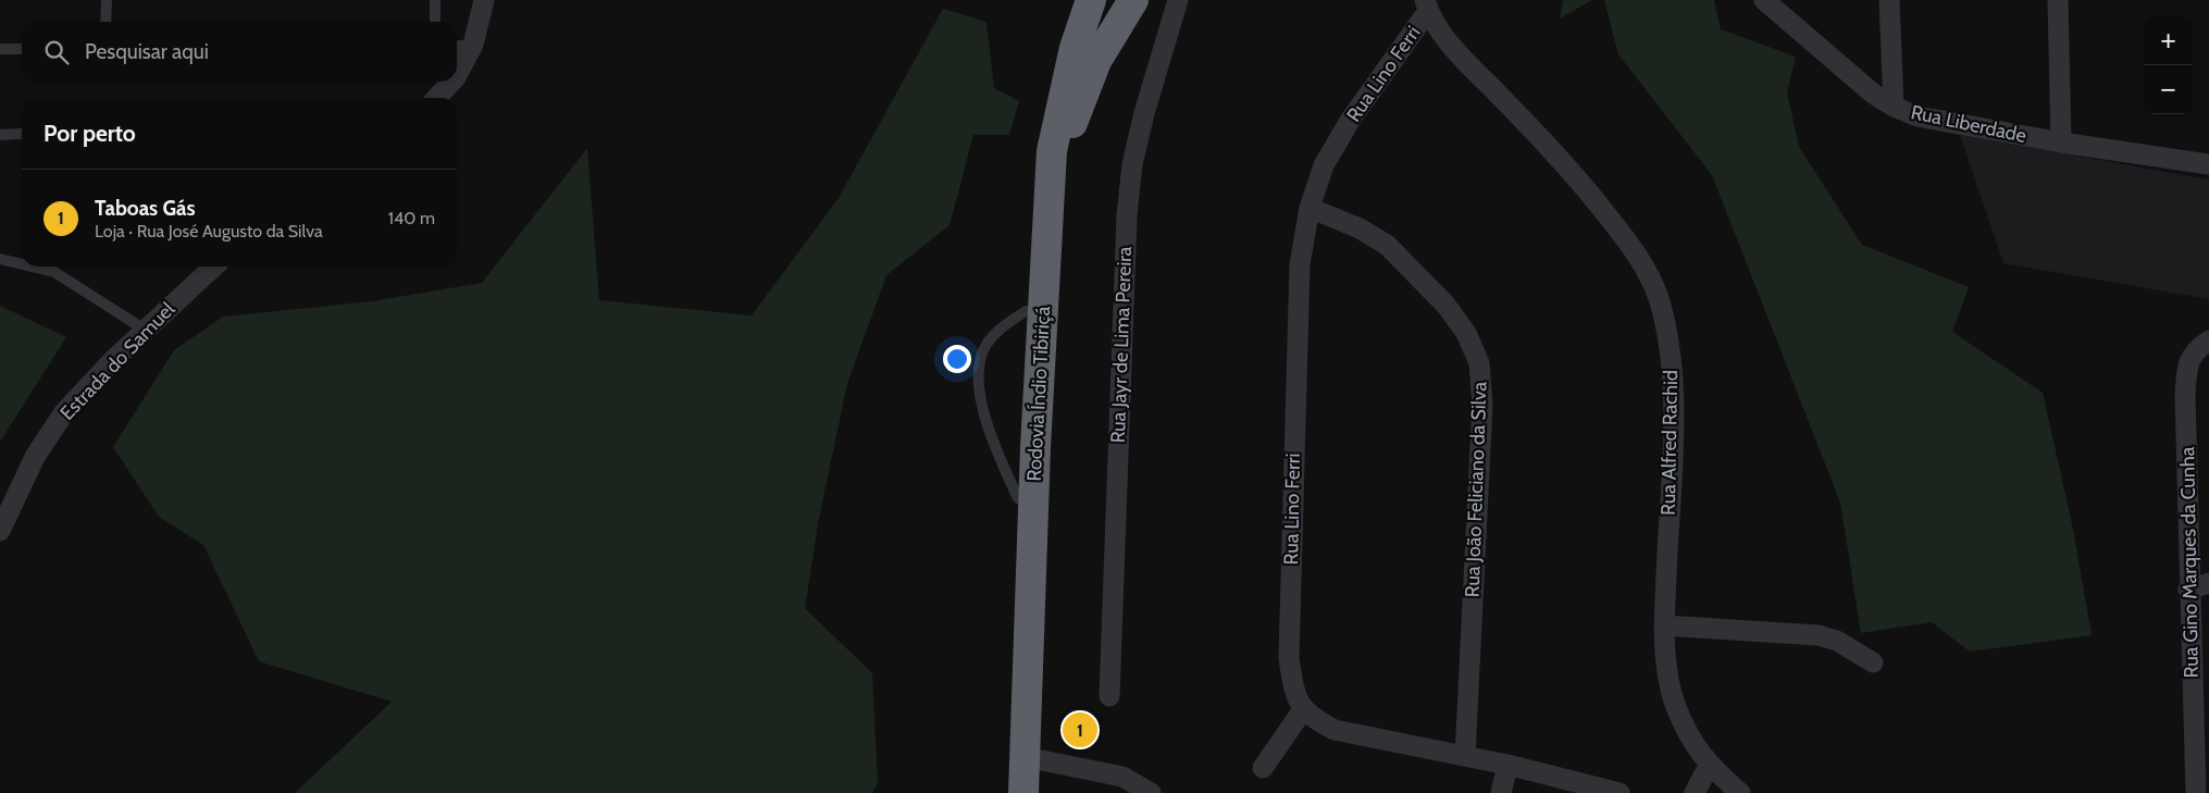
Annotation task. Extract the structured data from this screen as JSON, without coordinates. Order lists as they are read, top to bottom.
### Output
{
  "streets": {
    "highway": ["Rodovia Índio Tibiriçá"],
    "street": [
      "Rua Lino Ferri",
      "Rua Liberdade",
      "Rua Jayr de Lima Pereira",
      "Estrada do Samuel",
      "Rua Alfred Rachid",
      "Rua João Feliciano da Silva",
      "Rua Gino Marques da Cunha"
    ]
  },
  "crossings": [
    ["Rua Lino Ferri", "Rua Alfred Rachid"],
    ["Rua Lino Ferri", "Rua João Feliciano da Silva"]
  ],
  "page": {
    "map_buttons": ["+", "−"],
    "search": "Pesquisar aqui",
    "heading": "Por perto",
    "list": [
      {
        "mark": "1",
        "name": "Taboas Gás",
        "note": "Loja · Rua José Augusto da Silva",
        "value": "140 m"
      }
    ],
    "pins": "1"
  }
}
